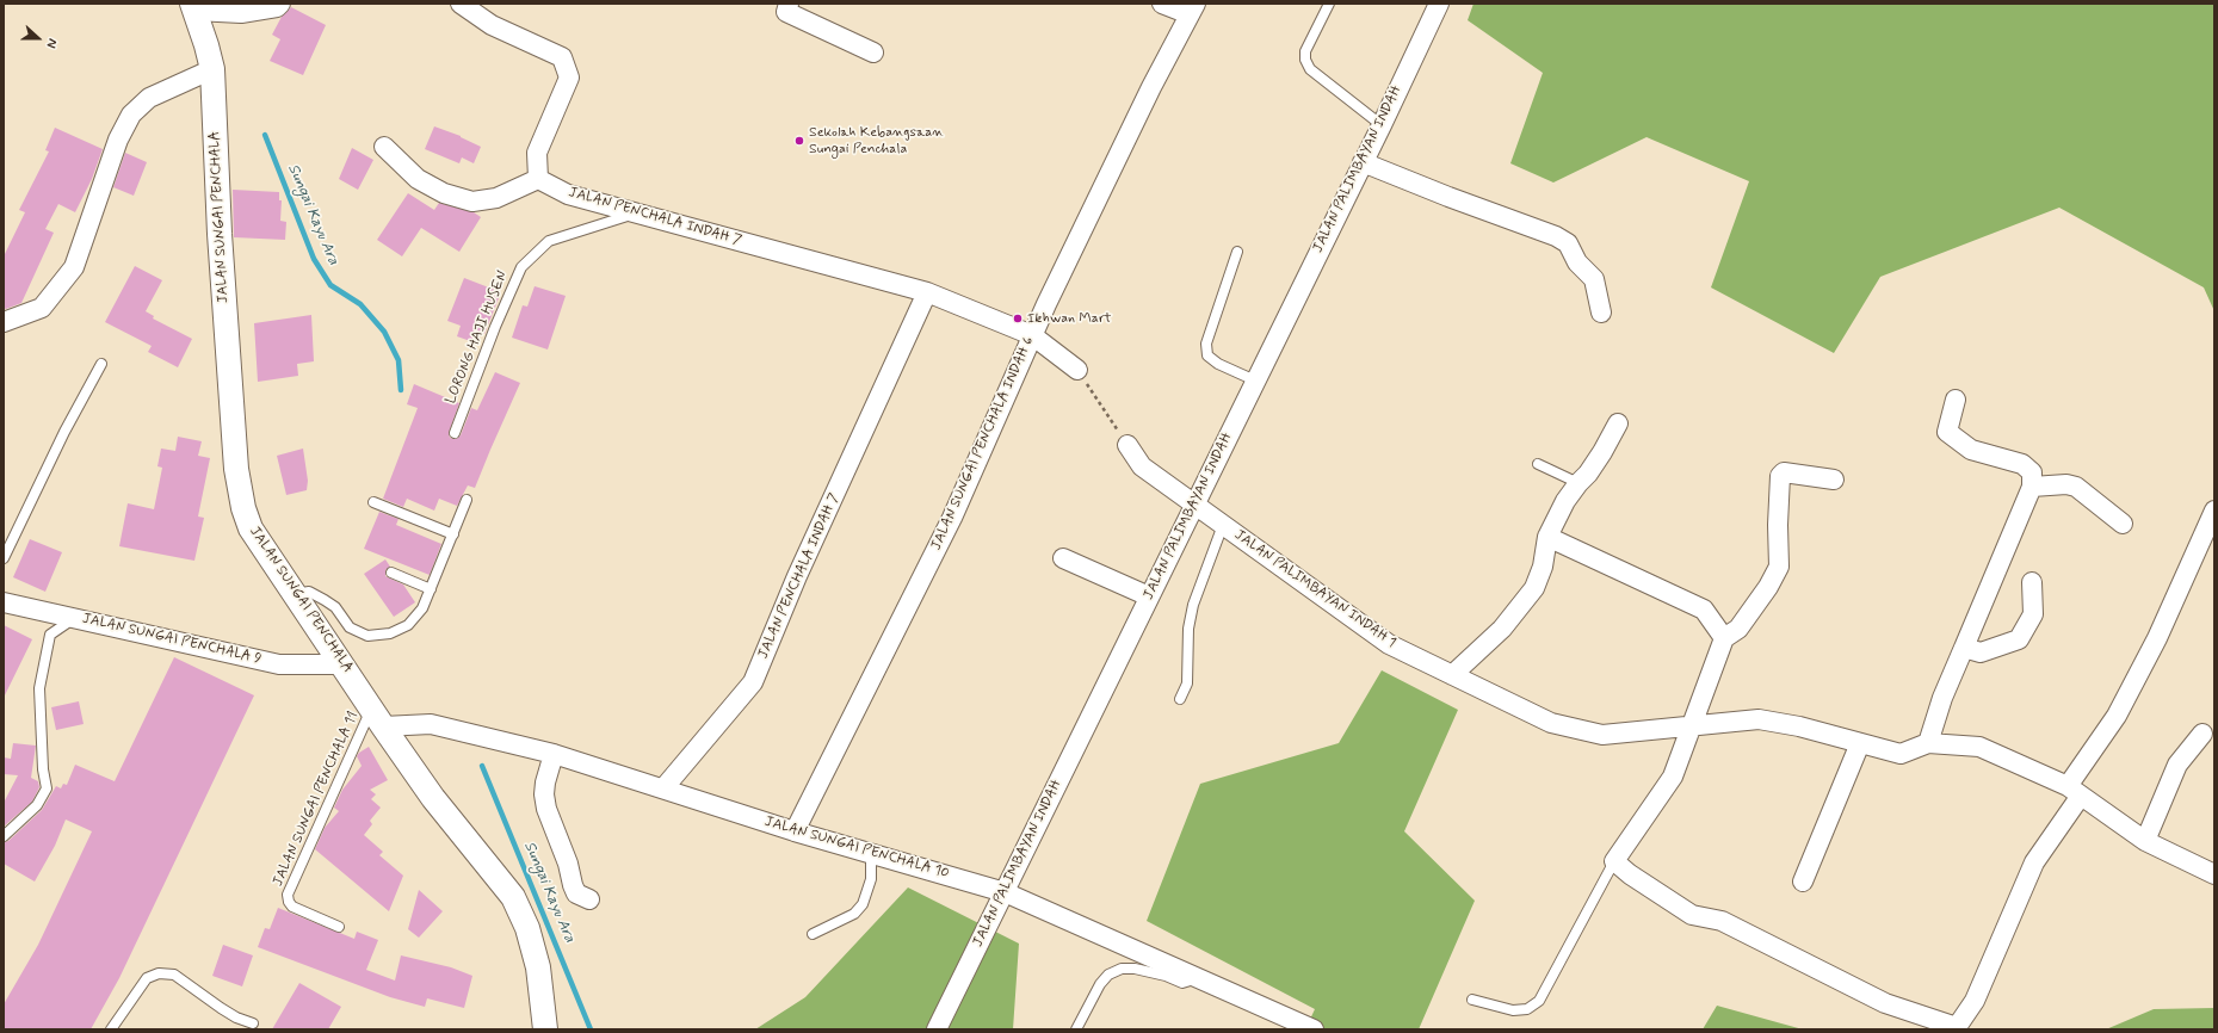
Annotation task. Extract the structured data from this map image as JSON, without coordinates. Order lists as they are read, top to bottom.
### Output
{
  "streets": {
    "street": [
      "JALAN PALIMBAYAN INDAH",
      "JALAN SUNGAI PENCHALA",
      "JALAN PENCHALA INDAH 7",
      "JALAN SUNGAI PENCHALA INDAH 6",
      "JALAN PALIMBAYAN INDAH 1",
      "JALAN SUNGAI PENCHALA 9",
      "JALAN SUNGAI PENCHALA 10"
    ],
    "lane": ["LORONG HAJI HUSEN", "JALAN SUNGAI PENCHALA 11"]
  },
  "crossings": [
    ["JALAN PALIMBAYAN INDAH", "JALAN PALIMBAYAN INDAH 1"],
    ["JALAN PALIMBAYAN INDAH", "JALAN SUNGAI PENCHALA 10"],
    ["JALAN SUNGAI PENCHALA", "JALAN SUNGAI PENCHALA 9"],
    ["JALAN SUNGAI PENCHALA", "JALAN SUNGAI PENCHALA 11"],
    ["JALAN SUNGAI PENCHALA", "JALAN SUNGAI PENCHALA 10"],
    ["JALAN PENCHALA INDAH 7", "LORONG HAJI HUSEN"],
    ["JALAN PENCHALA INDAH 7", "JALAN SUNGAI PENCHALA INDAH 6"],
    ["JALAN PENCHALA INDAH 7", "JALAN SUNGAI PENCHALA 10"],
    ["JALAN SUNGAI PENCHALA INDAH 6", "JALAN SUNGAI PENCHALA 10"],
    ["JALAN SUNGAI PENCHALA 11", "JALAN SUNGAI PENCHALA 10"]
  ],
  "water": ["Sungai Kayu Ara"],
  "places": ["Sekolah Kebangsaan Sungai Penchala", "Ikhwan Mart"],
  "north": "right"
}
